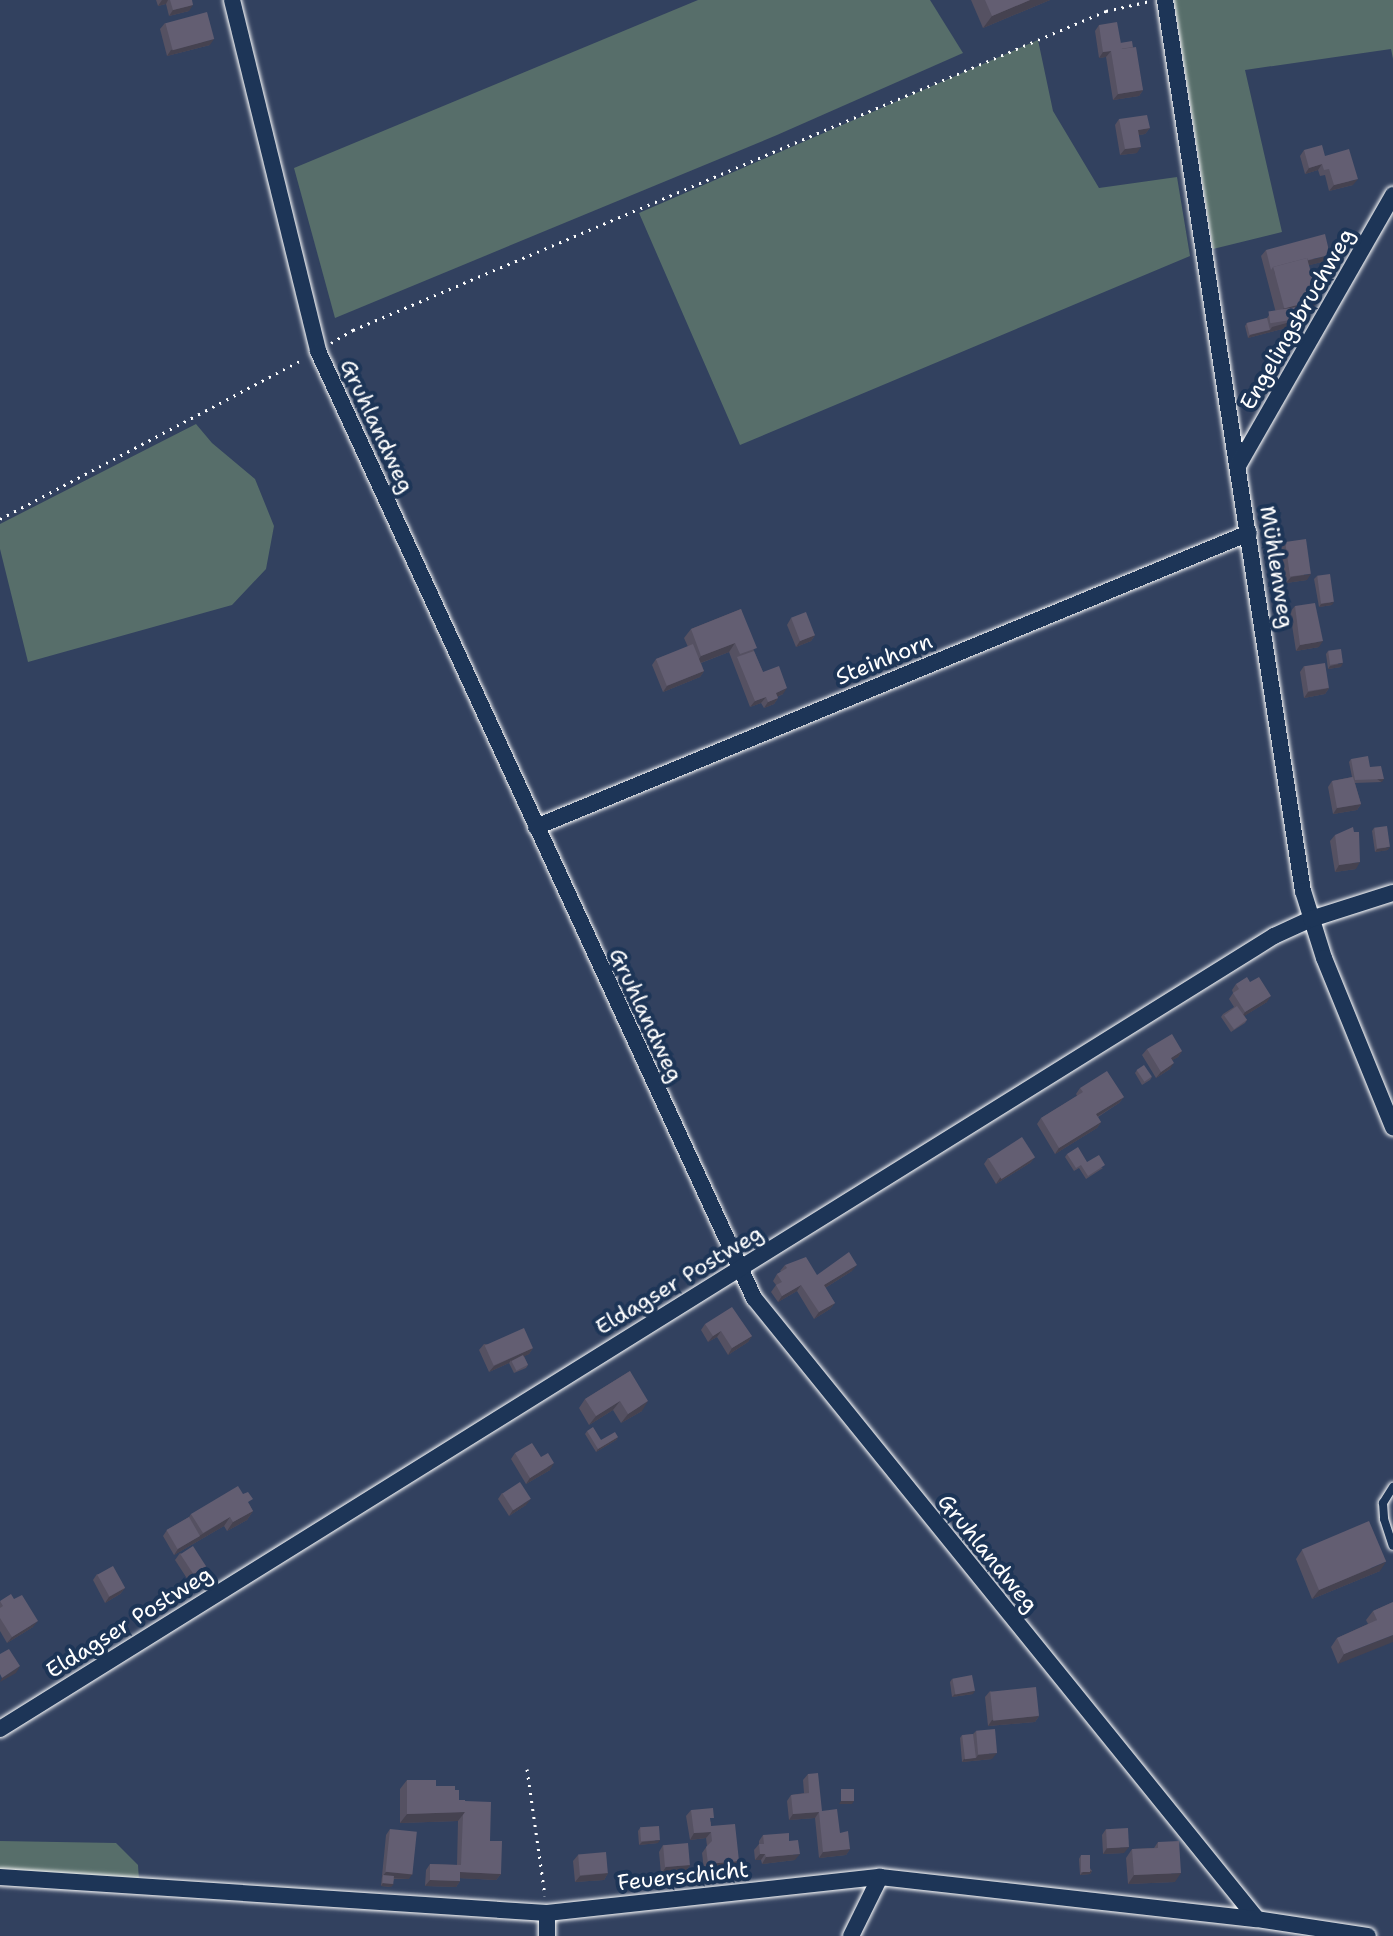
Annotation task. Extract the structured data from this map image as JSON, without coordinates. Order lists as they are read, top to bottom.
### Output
{
  "streets": {
    "street": [
      "Engelingsbruchweg",
      "Gruhlandweg",
      "Mühlenweg",
      "Steinhorn",
      "Eldagser Postweg",
      "Feuerschicht"
    ]
  },
  "crossings": [
    ["Engelingsbruchweg", "Mühlenweg"],
    ["Gruhlandweg", "Steinhorn"],
    ["Gruhlandweg", "Eldagser Postweg"],
    ["Gruhlandweg", "Feuerschicht"],
    ["Mühlenweg", "Steinhorn"],
    ["Mühlenweg", "Eldagser Postweg"]
  ]
}
